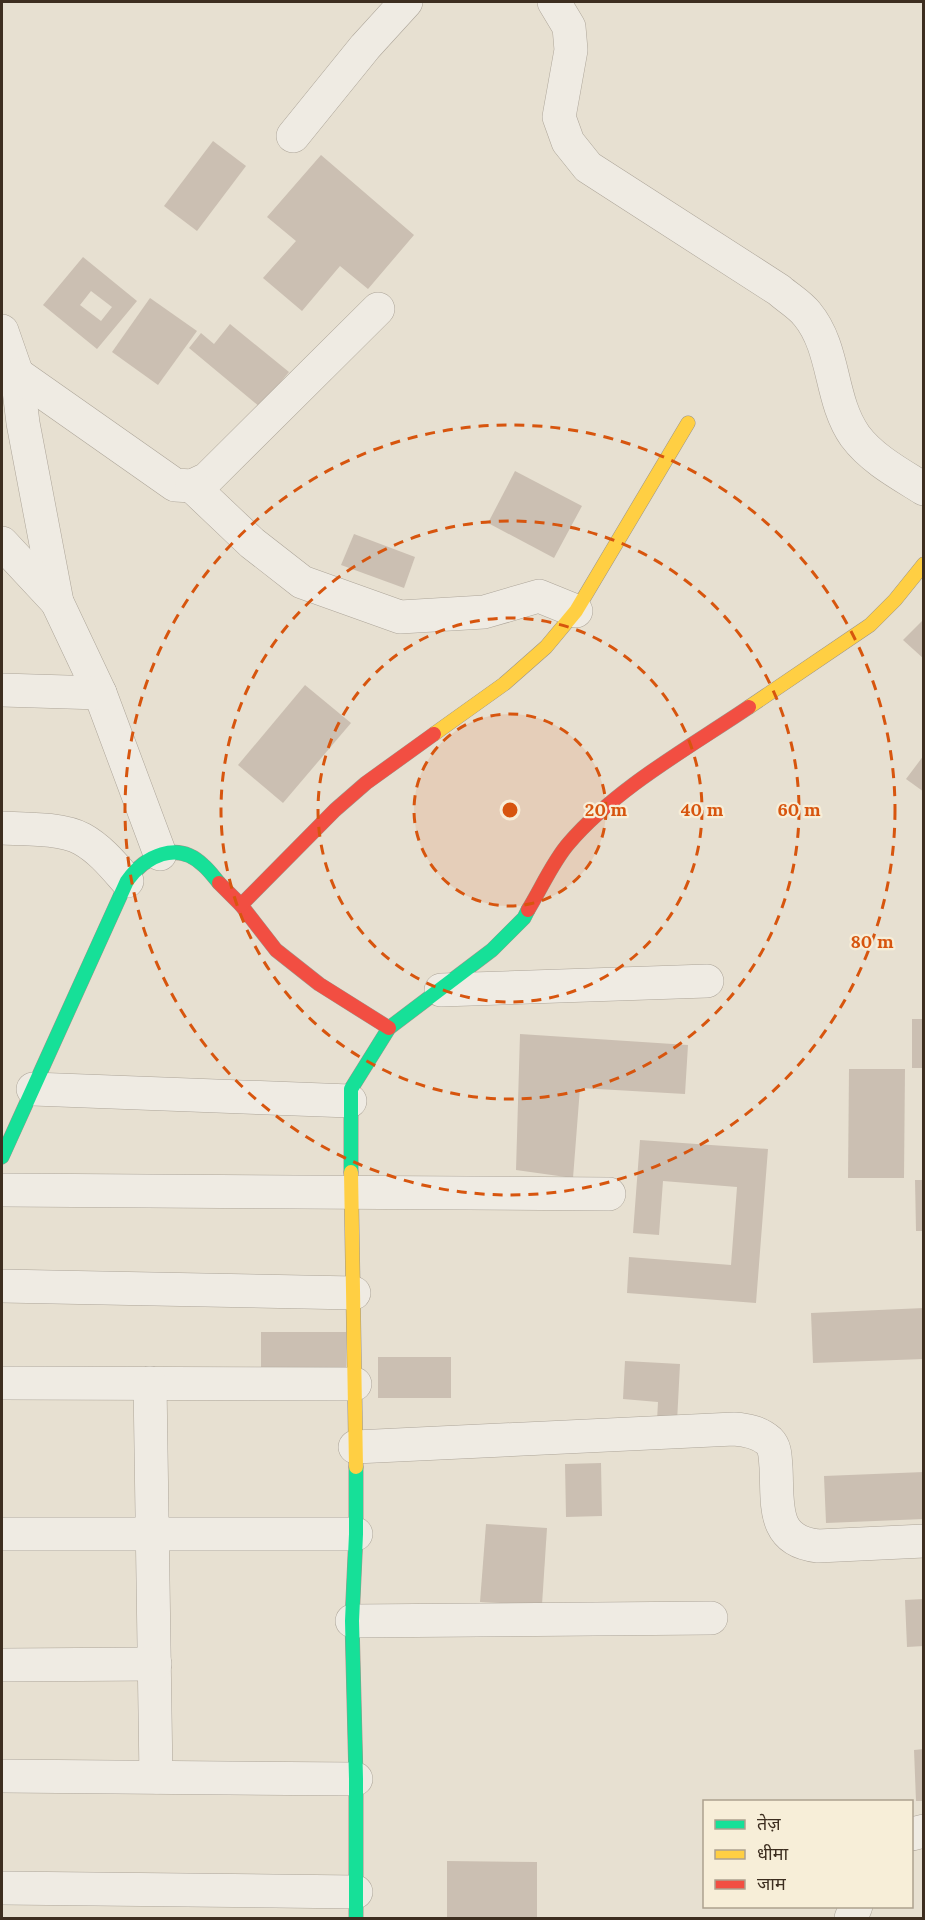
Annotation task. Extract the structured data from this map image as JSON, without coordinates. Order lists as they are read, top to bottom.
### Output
{
  "legend": ["तेज़", "धीमा", "जाम"],
  "rings": [
    "20 m",
    "40 m",
    "60 m",
    "80 m"
  ]
}
